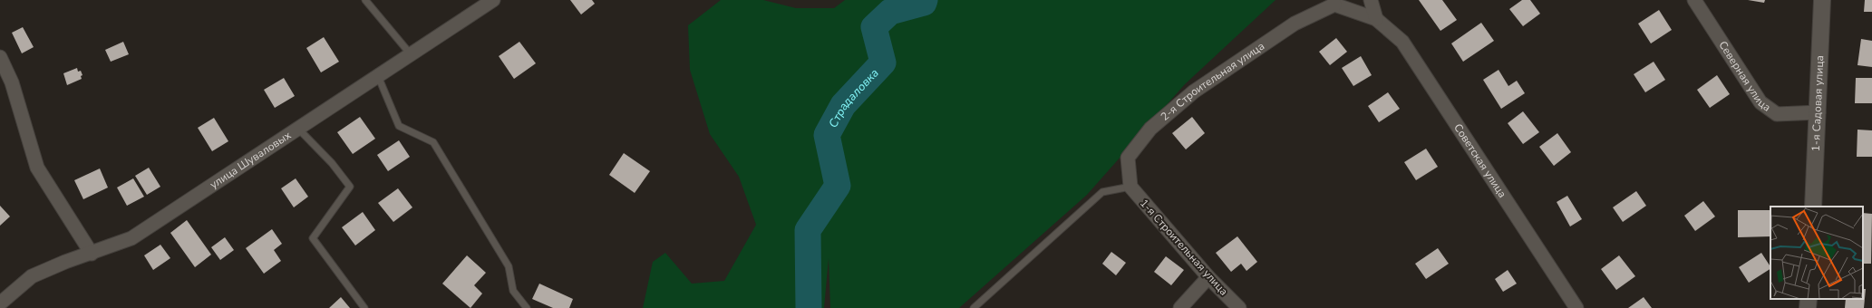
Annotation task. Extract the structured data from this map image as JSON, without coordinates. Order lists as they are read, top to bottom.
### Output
{
  "streets": {
    "street": [
      "Северная улица",
      "2-я Строительная улица",
      "1-я Садовая улица",
      "улица Шуваловых",
      "Советская улица",
      "1-я Строительная улица"
    ]
  },
  "crossings": [
    ["Северная улица", "1-я Садовая улица"],
    ["2-я Строительная улица", "Советская улица"],
    ["2-я Строительная улица", "1-я Строительная улица"]
  ],
  "water": ["Страдаловка"]
}
